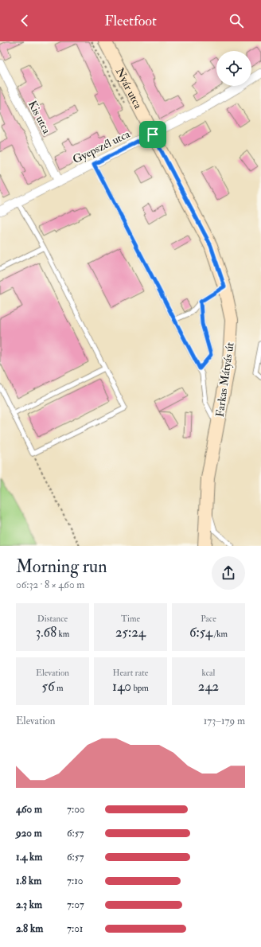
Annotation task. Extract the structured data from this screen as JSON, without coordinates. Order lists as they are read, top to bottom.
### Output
{
  "streets": {
    "street": [
      "Nyár utca",
      "Kis utca",
      "Gyepszél utca",
      "Farkas Mátyás út"
    ]
  },
  "crossings": [
    ["Nyár utca", "Gyepszél utca"],
    ["Nyár utca", "Farkas Mátyás út"],
    ["Kis utca", "Gyepszél utca"],
    ["Gyepszél utca", "Farkas Mátyás út"]
  ],
  "page": {
    "header": "Fleetfoot",
    "heading": ["Morning run", "06:32 · 8 × 460 m"],
    "stats": [
      ["Distance", "3.68 km"],
      ["Time", "25:24"],
      ["Pace", "6:54 /km"],
      ["Elevation", "56 m"],
      ["Heart rate", "140 bpm"],
      ["kcal", "242"]
    ],
    "chart": ["Elevation", "173–179 m"],
    "list": [
      {
        "name": "460 m",
        "note": "7:00"
      },
      {
        "name": "920 m",
        "note": "6:57"
      },
      {
        "name": "1.4 km",
        "note": "6:57"
      },
      {
        "name": "1.8 km",
        "note": "7:10"
      },
      {
        "name": "2.3 km",
        "note": "7:07"
      },
      {
        "name": "2.8 km",
        "note": "7:01"
      }
    ]
  }
}
